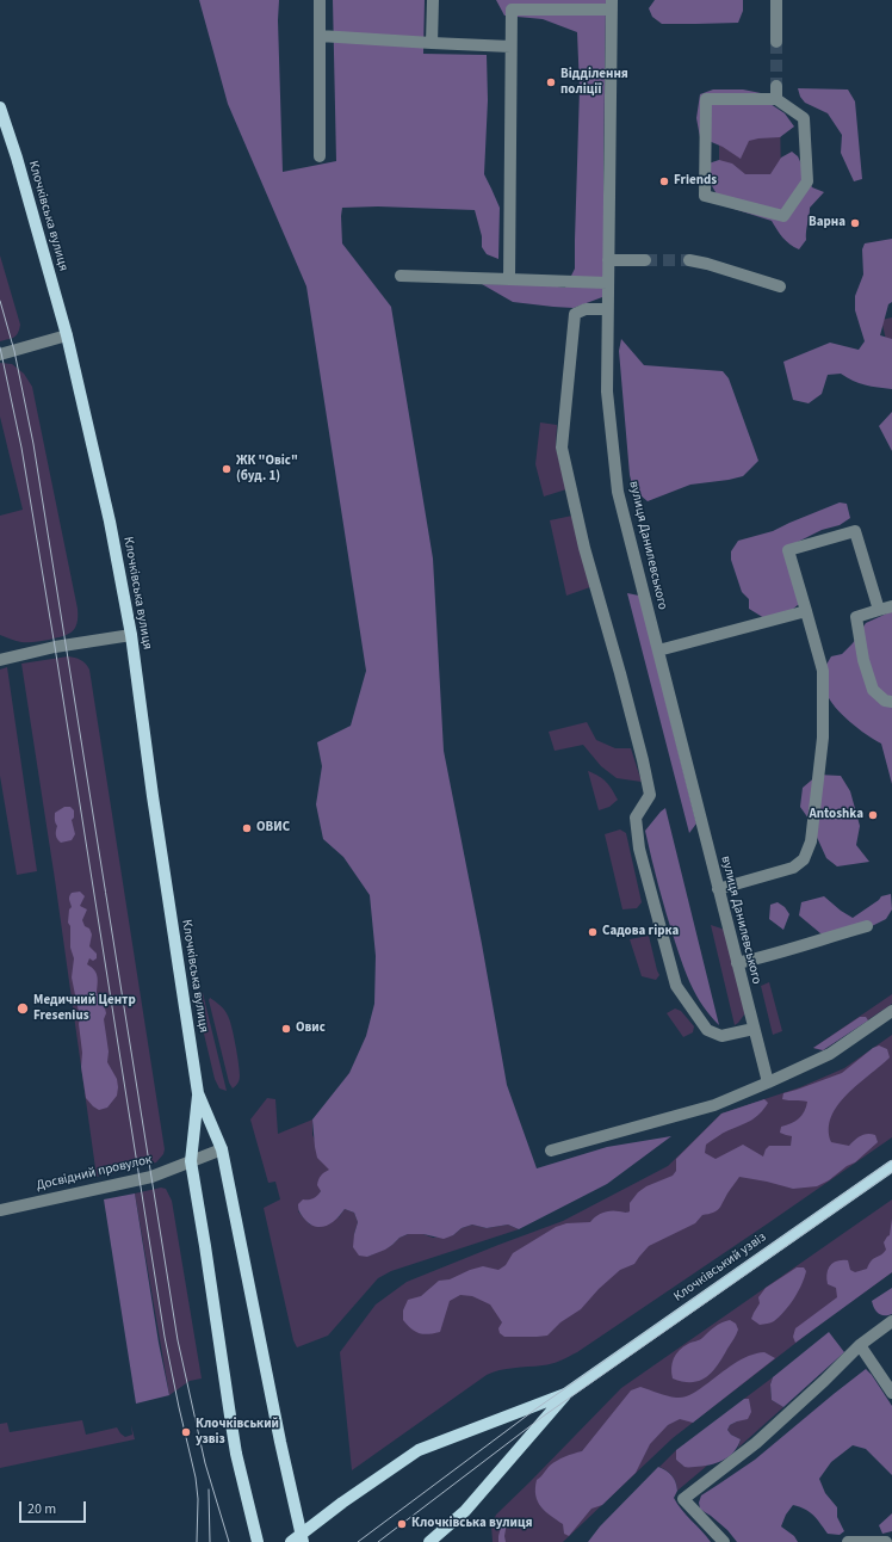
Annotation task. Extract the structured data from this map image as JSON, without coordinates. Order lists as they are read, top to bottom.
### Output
{
  "streets": {
    "main road": ["Клочківська вулиця", "Клочківський узвіз"],
    "street": ["вулиця Данилевського", "Досвідний провулок"]
  },
  "crossings": [
    ["Клочківська вулиця", "Досвідний провулок"],
    ["Клочківська вулиця", "Клочківський узвіз"]
  ],
  "places": [
    "Відділення поліції",
    "Friends",
    "Варна",
    "ЖК \"Овіс\" (буд. 1)",
    "Antoshka",
    "ОВИС",
    "Садова гірка",
    "Медичний Центр Fresenius",
    "Овис",
    "Клочківський узвіз",
    "Клочківська вулиця"
  ],
  "scale_bar": "20 m"
}
